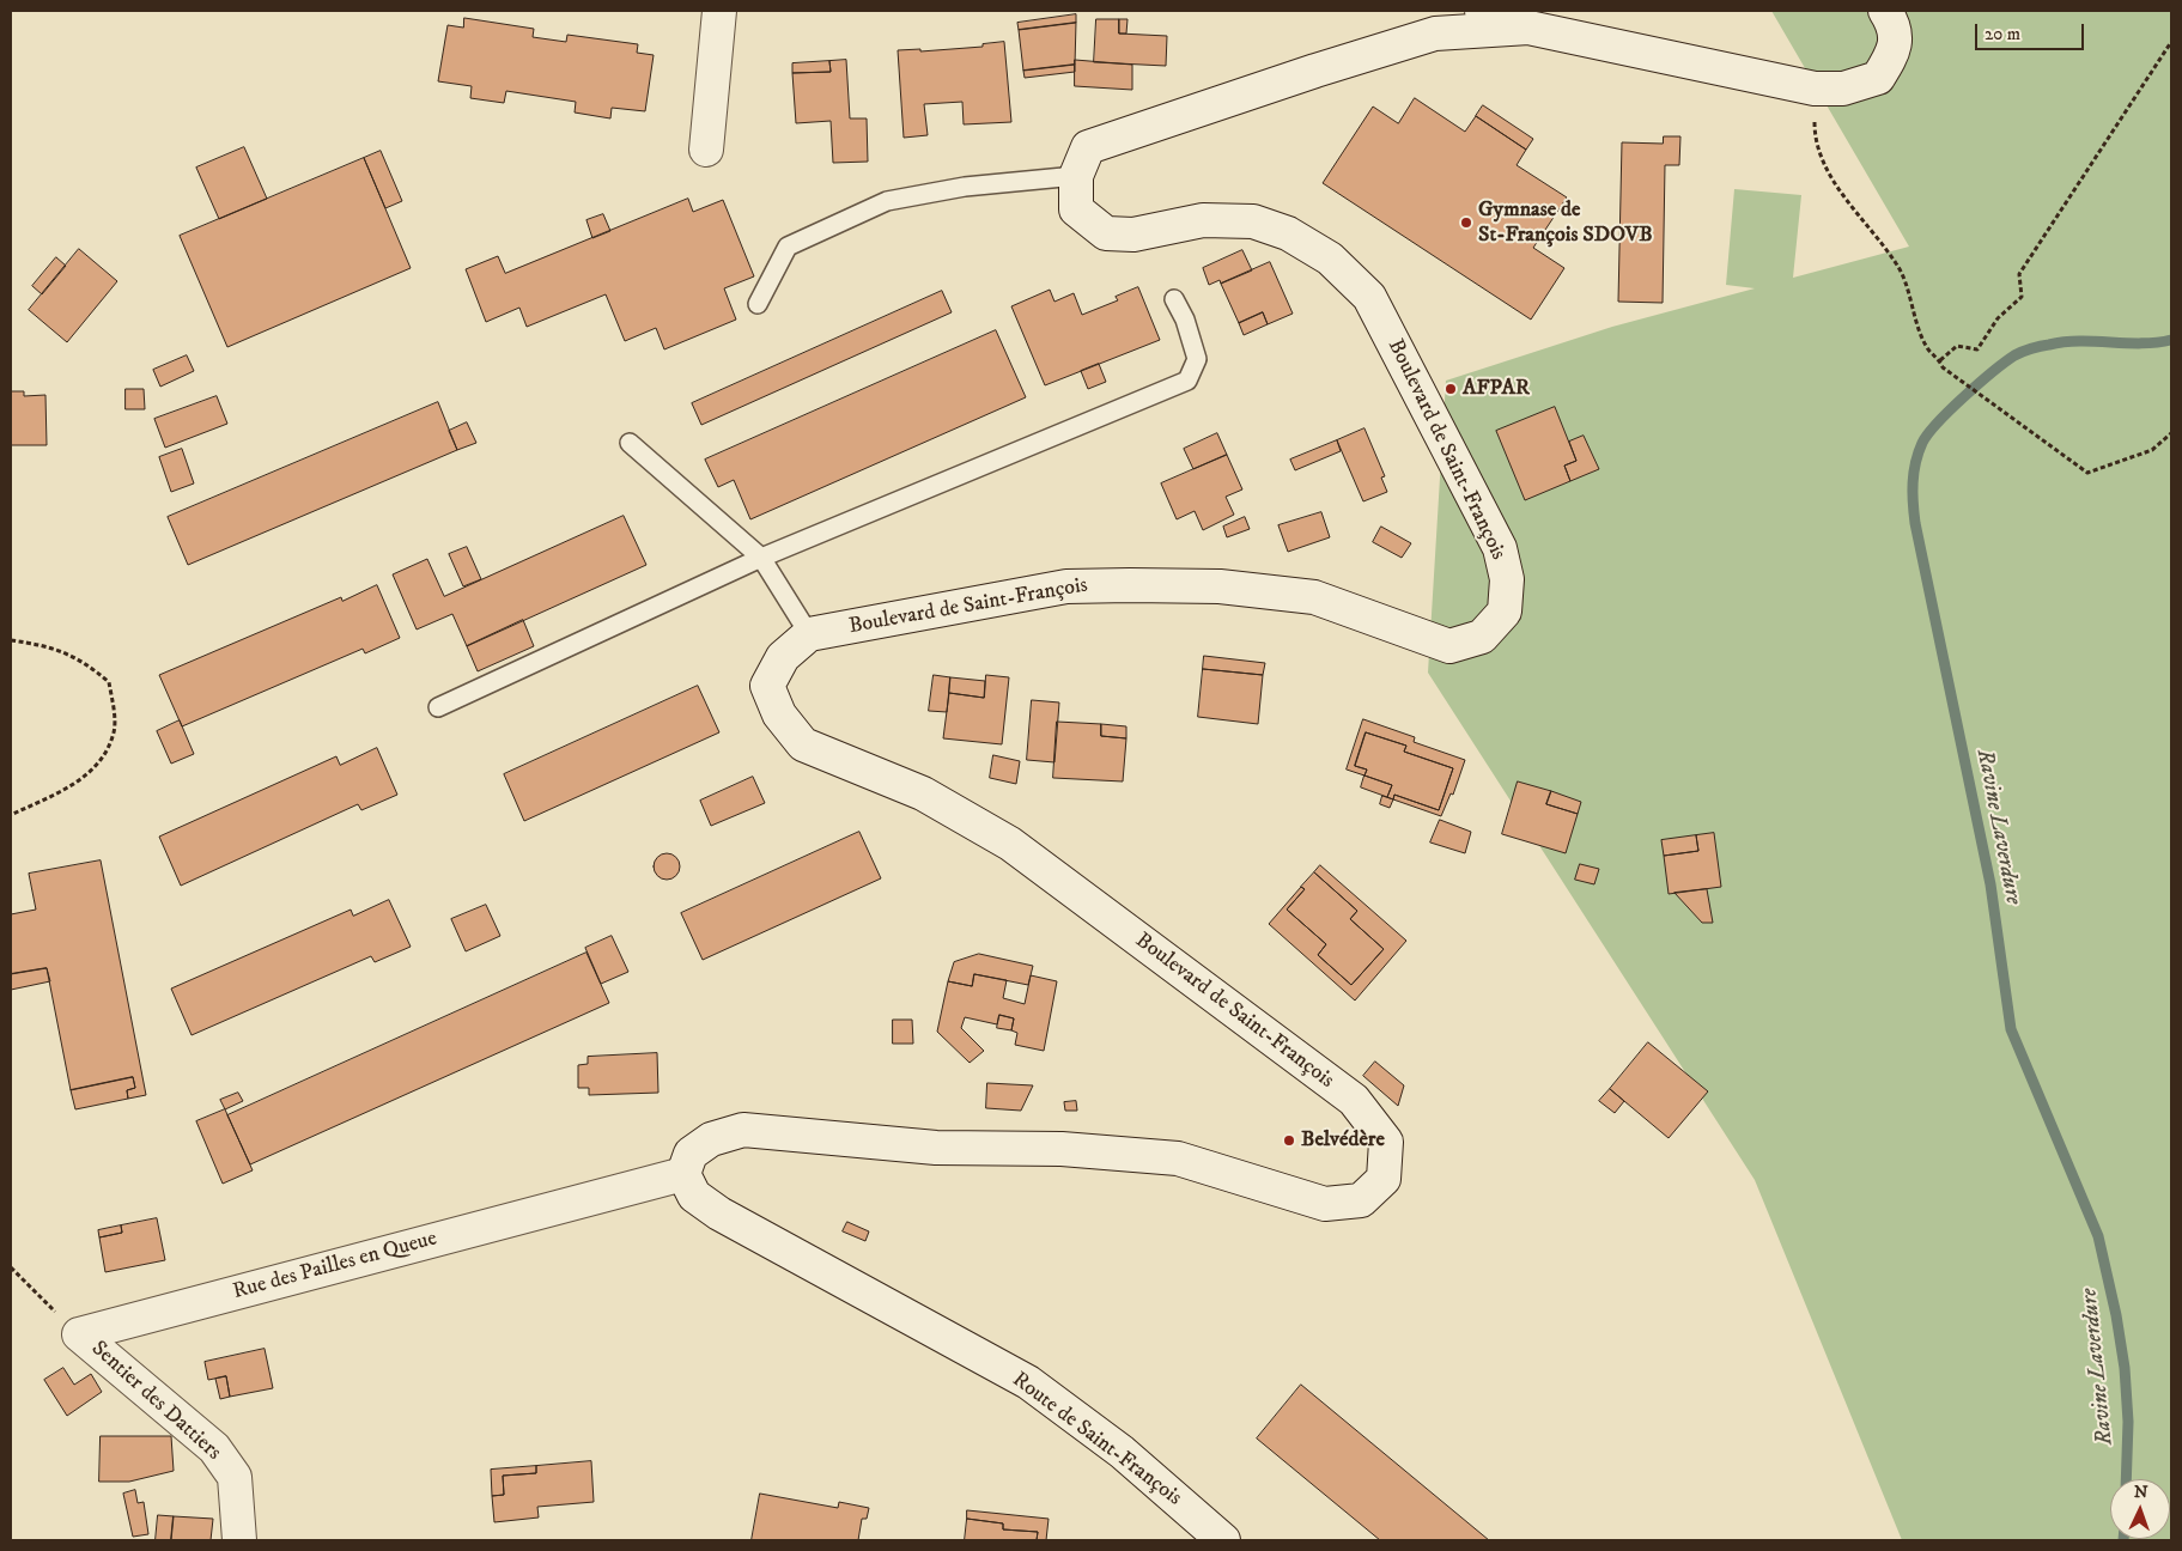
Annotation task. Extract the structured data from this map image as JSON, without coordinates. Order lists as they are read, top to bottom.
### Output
{
  "streets": {
    "main road": [
      "Boulevard de Saint-François",
      "Rue des Pailles en Queue",
      "Sentier des Dattiers",
      "Route de Saint-François"
    ]
  },
  "crossings": [
    ["Boulevard de Saint-François", "Rue des Pailles en Queue"],
    ["Boulevard de Saint-François", "Route de Saint-François"],
    ["Rue des Pailles en Queue", "Sentier des Dattiers"],
    ["Rue des Pailles en Queue", "Route de Saint-François"]
  ],
  "water": ["Ravine Laverdure"],
  "places": ["Gymnase de St-François SDOVB", "AFPAR", "Belvédère"],
  "scale_bar": "20 m",
  "north": "top"
}
